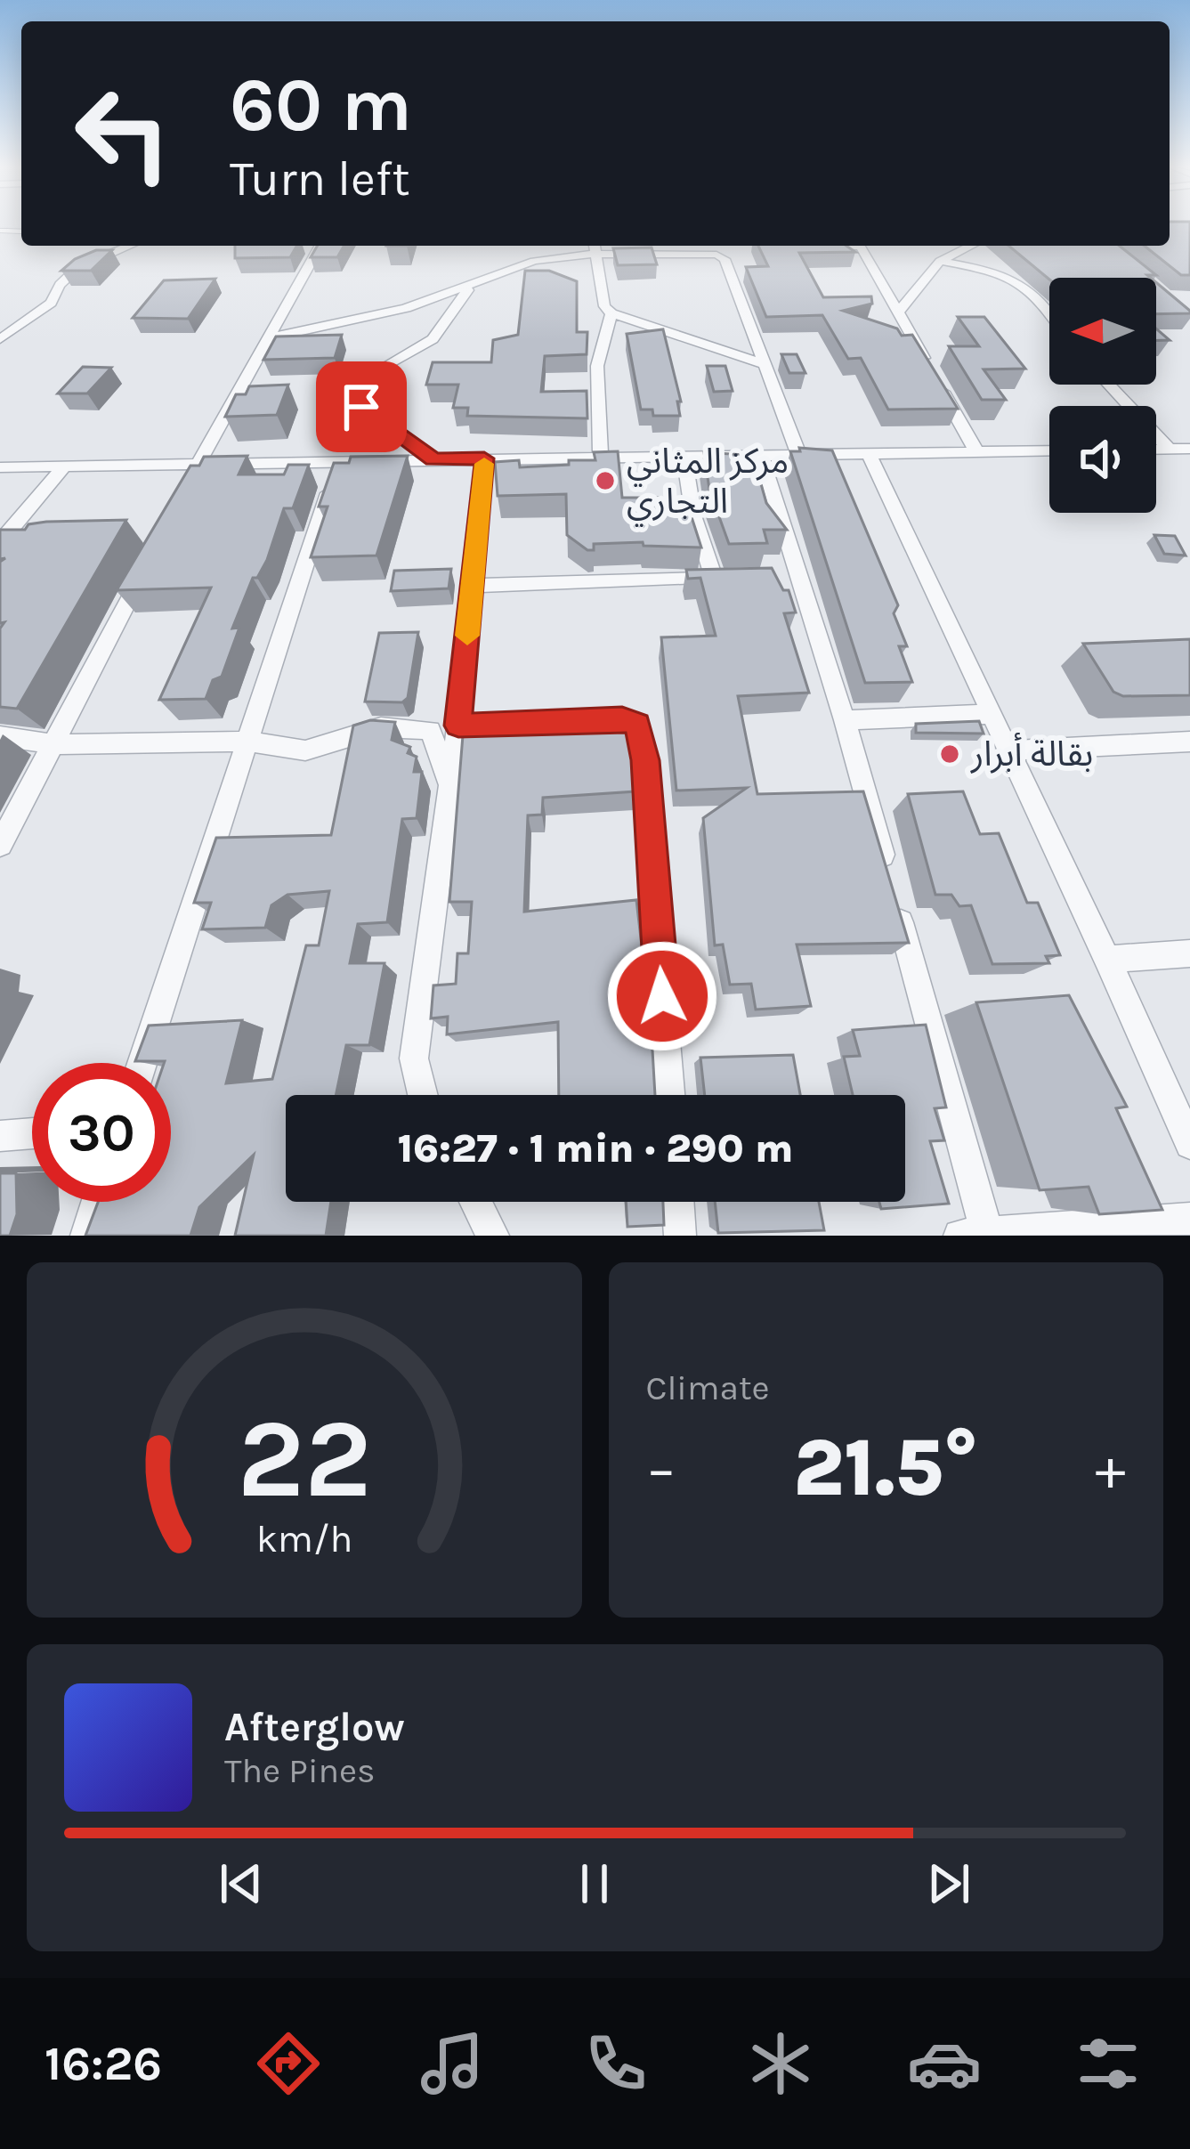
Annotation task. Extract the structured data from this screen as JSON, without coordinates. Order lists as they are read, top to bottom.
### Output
{
  "places": ["مركز المثاني التجاري", "بقالة أبرار"],
  "north": "left",
  "page": {
    "turn": ["60 m", "Turn left"],
    "limit": "30",
    "trip": "16:27 · 1 min · 290 m",
    "tile": "Climate",
    "heat": ["−", "21.5°", "+"],
    "song": ["Afterglow", "The Pines"],
    "tabs": "16:26",
    "gauge": ["22", "km/h"]
  }
}
